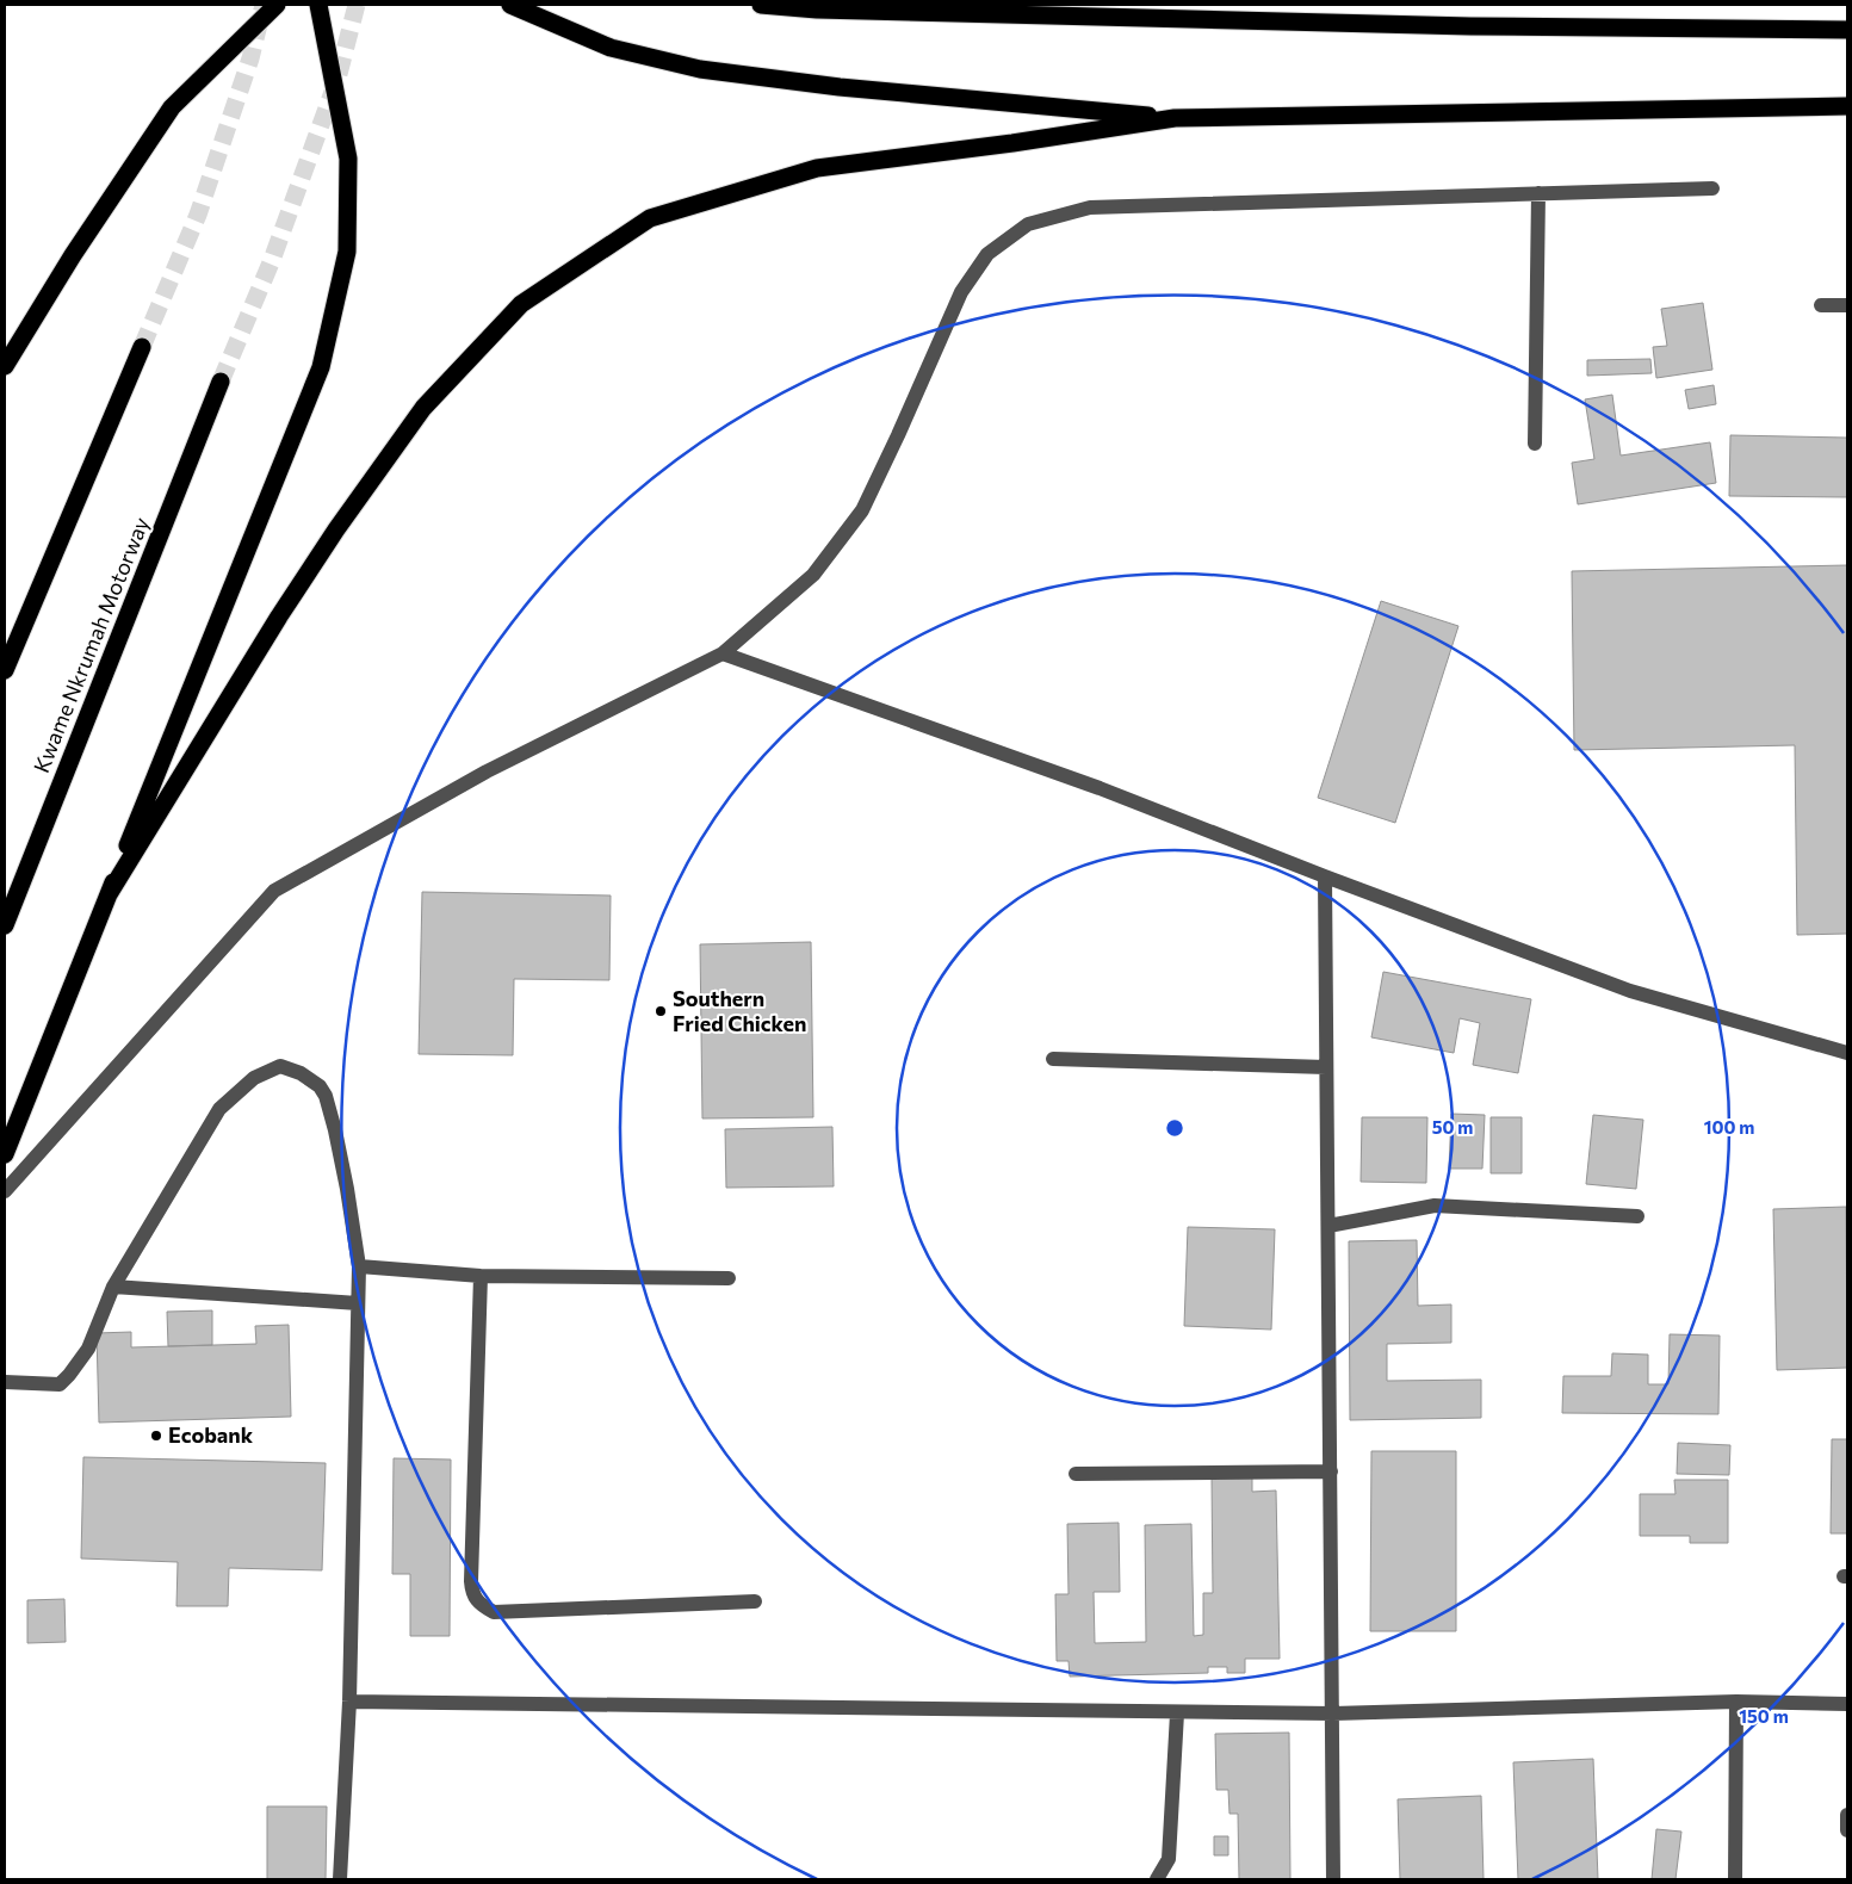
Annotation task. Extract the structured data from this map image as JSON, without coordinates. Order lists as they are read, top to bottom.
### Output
{
  "streets": {
    "highway": ["Kwame Nkrumah Motorway"]
  },
  "places": ["Southern Fried Chicken", "Ecobank"],
  "rings": ["50 m", "100 m", "150 m"]
}
